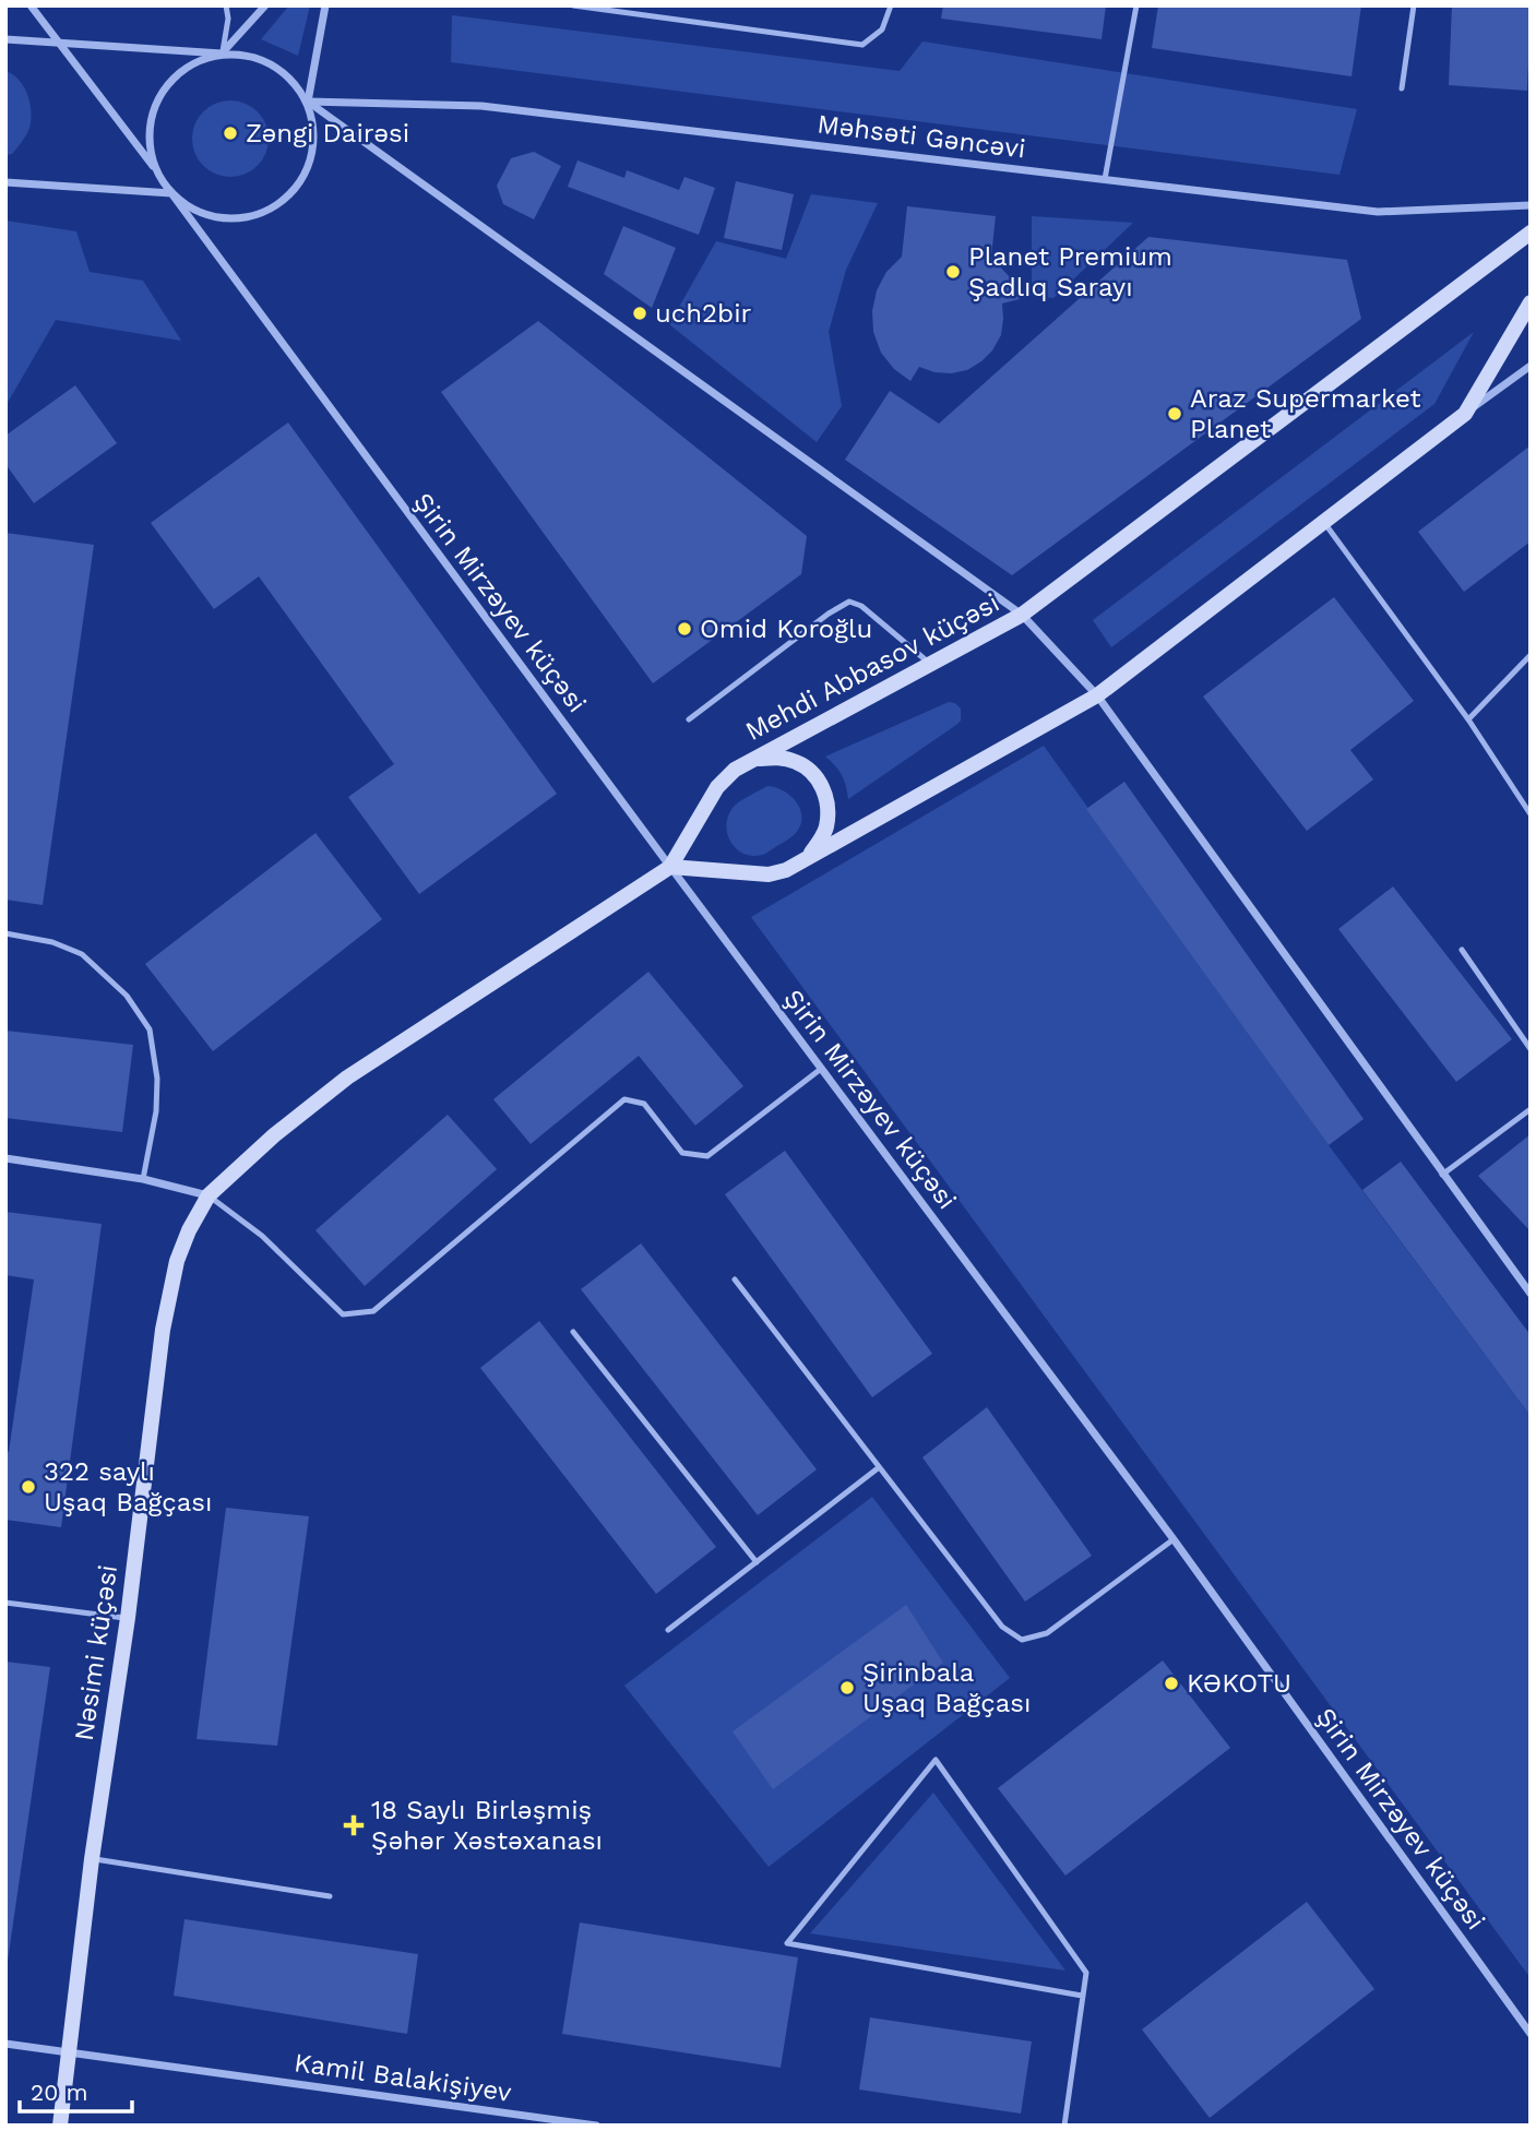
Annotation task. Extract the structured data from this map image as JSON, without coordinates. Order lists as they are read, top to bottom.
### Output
{
  "streets": {
    "street": [
      "Məhsəti Gəncəvi",
      "Şirin Mirzəyev küçəsi",
      "Mehdi Abbasov küçəsi",
      "Nəsimi küçəsi",
      "Kamil Balakişiyev"
    ]
  },
  "crossings": [
    ["Məhsəti Gəncəvi", "Şirin Mirzəyev küçəsi"],
    ["Şirin Mirzəyev küçəsi", "Mehdi Abbasov küçəsi"],
    ["Mehdi Abbasov küçəsi", "Nəsimi küçəsi"],
    ["Nəsimi küçəsi", "Kamil Balakişiyev"]
  ],
  "places": {
    "other": [
      "Zəngi Dairəsi",
      "Planet Premium Şadlıq Sarayı",
      "uch2bir",
      "Araz Supermarket Planet",
      "Omid Koroğlu",
      "322 saylı Uşaq Bağçası",
      "KƏKOTU",
      "Şirinbala Uşaq Bağçası"
    ],
    "health": ["18 Saylı Birləşmiş Şəhər Xəstəxanası"]
  },
  "scale_bar": "20 m"
}
